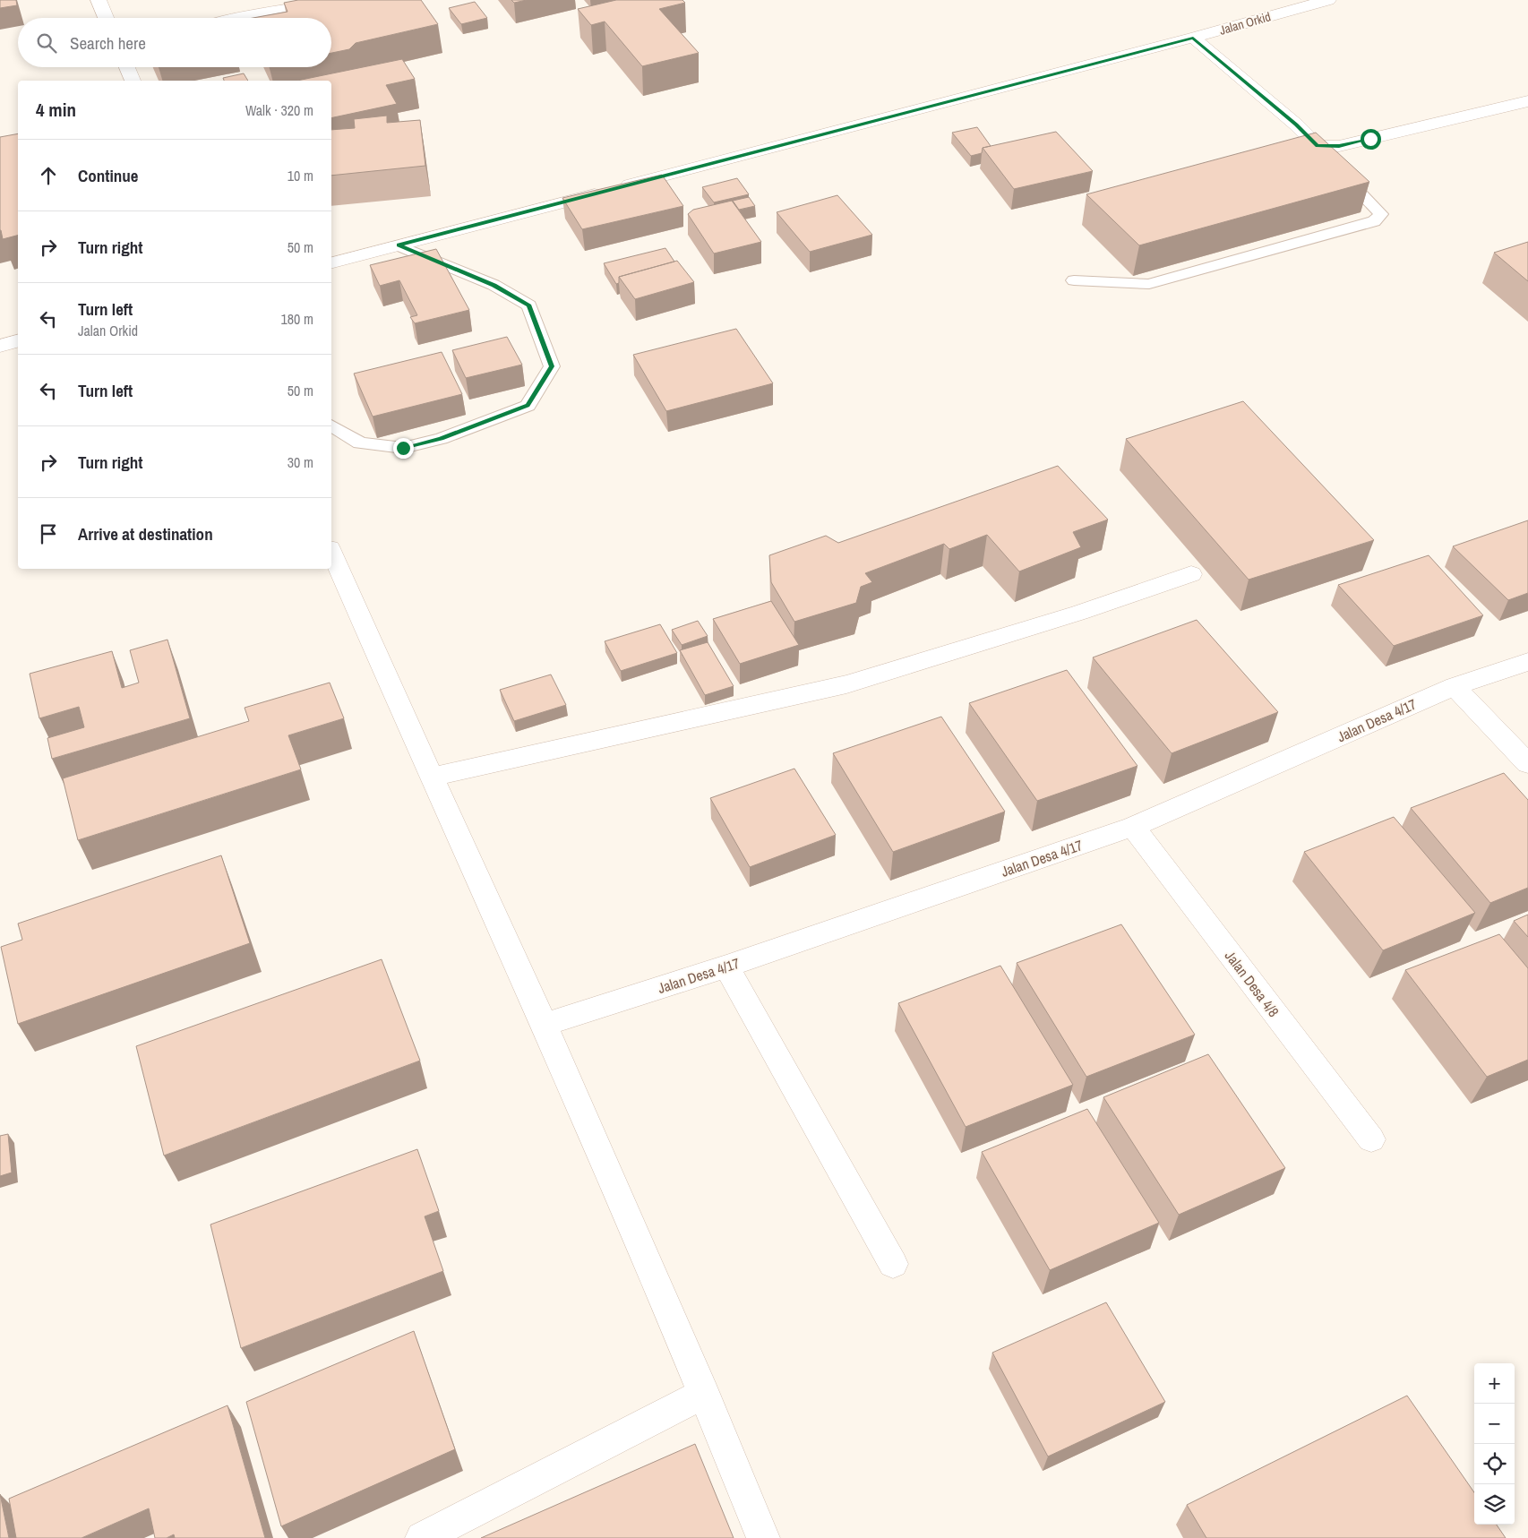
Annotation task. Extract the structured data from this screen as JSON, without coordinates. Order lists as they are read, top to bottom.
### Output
{
  "streets": {
    "street": ["Jalan Orkid", "Jalan Desa 4/17", "Jalan Desa 4/8"]
  },
  "crossings": [
    ["Jalan Desa 4/17", "Jalan Desa 4/8"]
  ],
  "page": {
    "search": "Search here",
    "heading": ["4 min", "Walk · 320 m"],
    "list": [
      ["Continue", "10 m"],
      ["Turn right", "50 m"],
      ["Turn left", "Jalan Orkid", "180 m"],
      ["Turn left", "50 m"],
      ["Turn right", "30 m"],
      "Arrive at destination"
    ],
    "map_buttons": ["+", "−"]
  }
}
